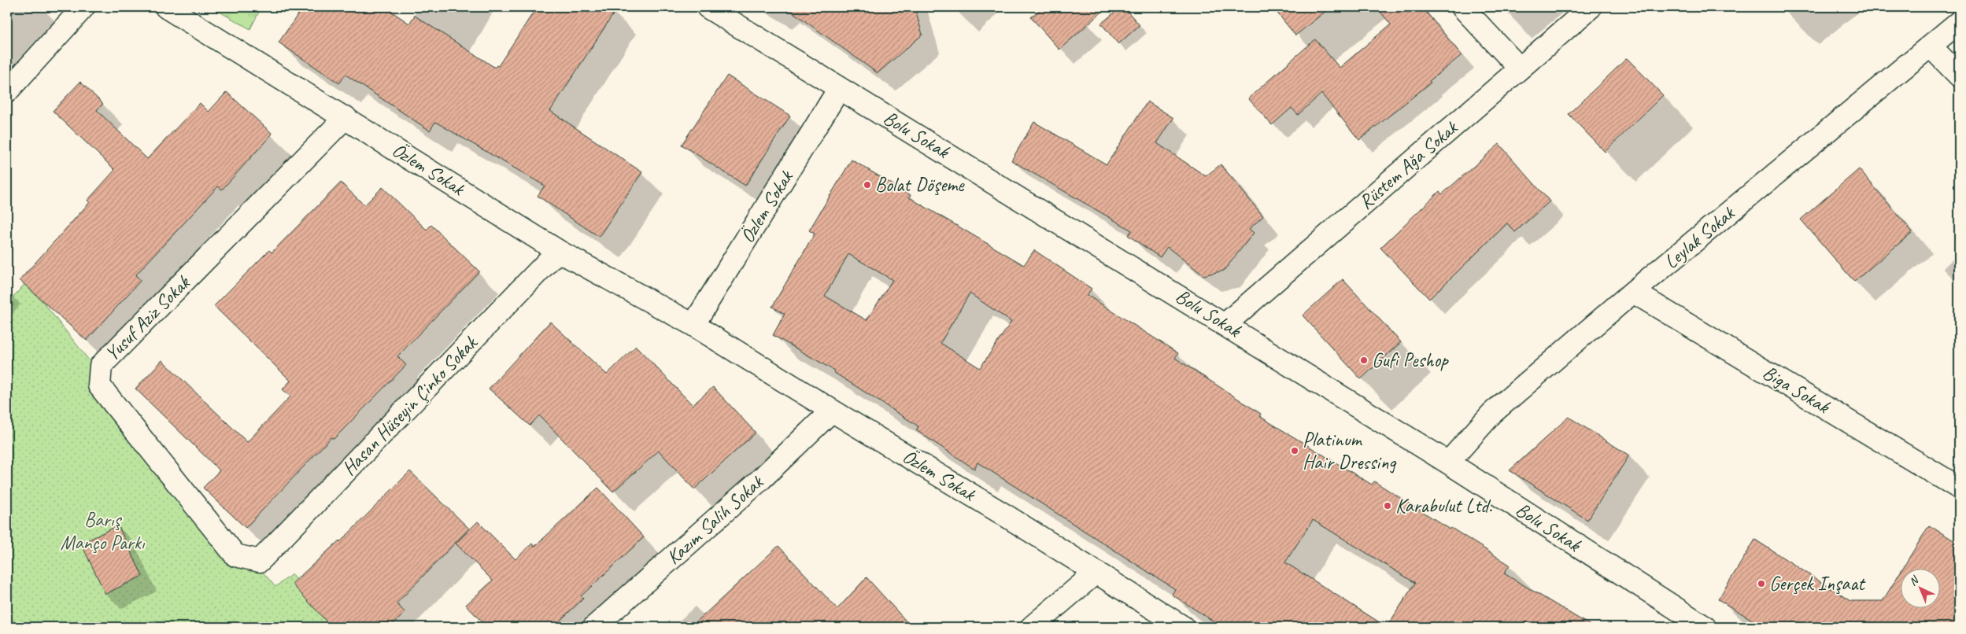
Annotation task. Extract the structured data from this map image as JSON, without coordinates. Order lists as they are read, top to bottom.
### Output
{
  "streets": {
    "street": [
      "Bolu Sokak",
      "Rüstem Ağa Sokak",
      "Özlem Sokak",
      "Leylak Sokak",
      "Yusuf Aziz Sokak",
      "Biga Sokak",
      "Hasan Hüseyin Çinko Sokak",
      "Kazım Salih Sokak"
    ]
  },
  "crossings": [
    ["Bolu Sokak", "Rüstem Ağa Sokak"],
    ["Bolu Sokak", "Özlem Sokak"],
    ["Bolu Sokak", "Leylak Sokak"],
    ["Özlem Sokak", "Yusuf Aziz Sokak"],
    ["Özlem Sokak", "Hasan Hüseyin Çinko Sokak"],
    ["Özlem Sokak", "Kazım Salih Sokak"],
    ["Leylak Sokak", "Biga Sokak"],
    ["Yusuf Aziz Sokak", "Hasan Hüseyin Çinko Sokak"]
  ],
  "parks": ["Barış Manço Parkı"],
  "places": [
    "Bolat Döşeme",
    "Gufi Peshop",
    "Platinum Hair Dressing",
    "Karabulut Ltd.",
    "Gerçek Inşaat"
  ],
  "north": "top left"
}
